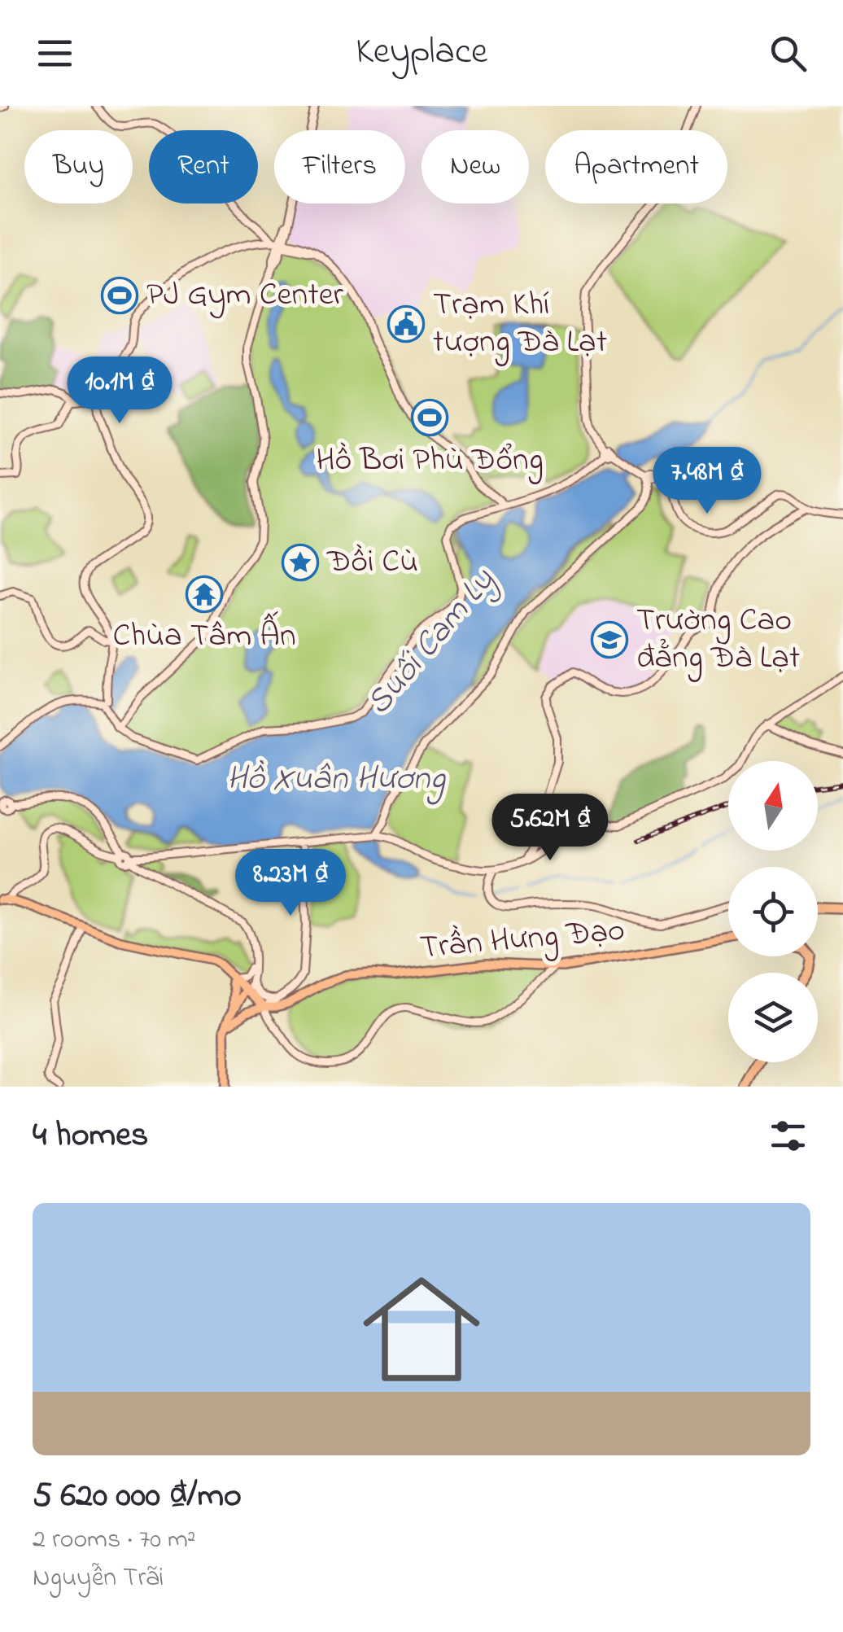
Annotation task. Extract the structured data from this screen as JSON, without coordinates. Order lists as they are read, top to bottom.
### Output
{
  "streets": {
    "main road": ["Trần Hưng Đạo"]
  },
  "water": ["Suối Cam Ly", "Hồ Xuân Hương"],
  "places": {
    "sports": ["PJ Gym Center", "Hồ Bơi Phù Đổng"],
    "public building": ["Trạm Khí tượng Đà Lạt"],
    "place": ["Đồi Cù"],
    "temple": ["Chùa Tâm Ấn"],
    "school or university": ["Trường Cao đẳng Đà Lạt"]
  },
  "north": "top",
  "page": {
    "header": "Keyplace",
    "chip": [
      "Buy",
      "Rent",
      "Filters",
      "New",
      "Apartment"
    ],
    "price": [
      "10.1M ₫",
      "7.48M ₫",
      "5.62M ₫",
      "8.23M ₫"
    ],
    "heading": "4 homes",
    "list": [
      {
        "name": "5 620 000 ₫/mo",
        "note": "2 rooms · 70 m² · Nguyễn Trãi"
      }
    ]
  }
}
